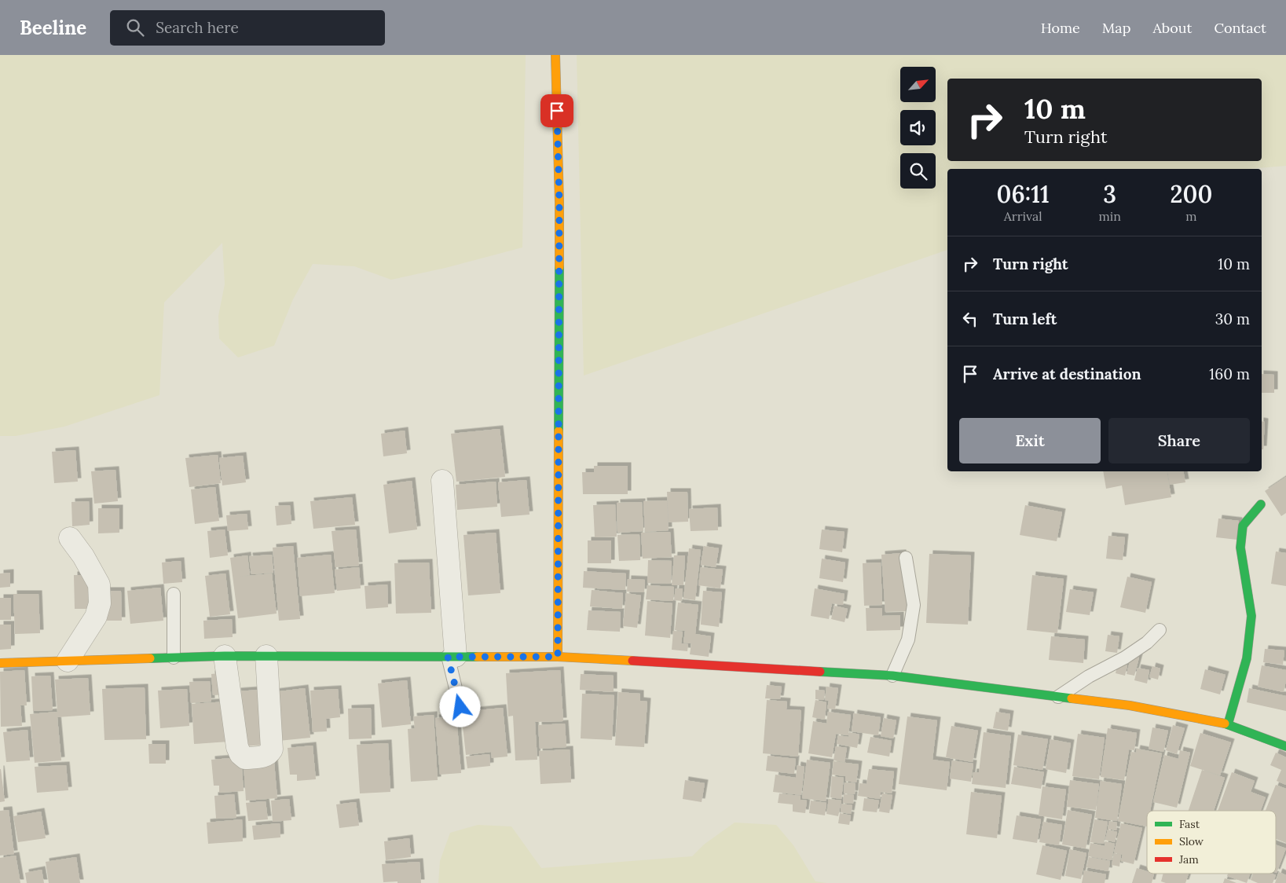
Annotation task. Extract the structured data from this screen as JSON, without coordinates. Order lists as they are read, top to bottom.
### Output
{
  "legend": ["Fast", "Slow", "Jam"],
  "north": "top right",
  "page": {
    "header": "Beeline",
    "search": "Search here",
    "nav": [
      "Home",
      "Map",
      "About",
      "Contact"
    ],
    "turn": ["10 m", "Turn right"],
    "eta": [
      "06:11",
      "Arrival",
      "3",
      "min",
      "200",
      "m"
    ],
    "list": [
      {
        "name": "Turn right",
        "value": "10 m"
      },
      {
        "name": "Turn left",
        "value": "30 m"
      },
      {
        "name": "Arrive at destination",
        "value": "160 m"
      }
    ],
    "buttons": ["Exit", "Share"]
  }
}
